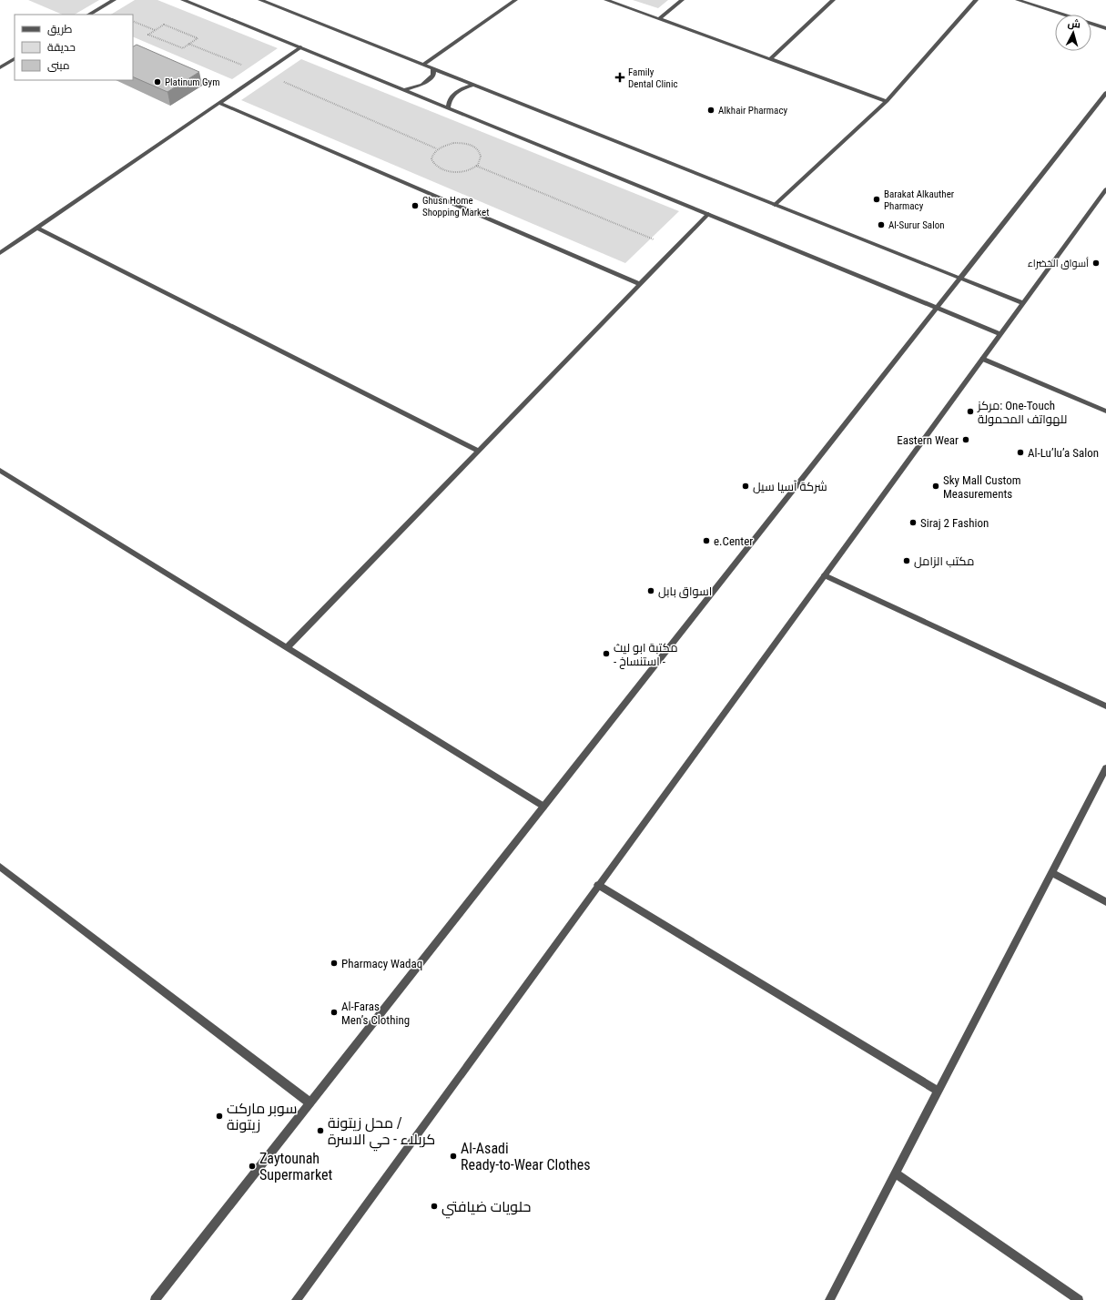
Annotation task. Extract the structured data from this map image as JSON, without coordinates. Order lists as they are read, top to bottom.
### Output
{
  "places": {
    "health": ["Family Dental Clinic"],
    "other": [
      "Platinum Gym",
      "Alkhair Pharmacy",
      "Barakat Alkauther Pharmacy",
      "Ghusn Home Shopping Market",
      "Al-Surur Salon",
      "أسواق الخضراء",
      "مركز: One-Touch للهواتف المحمولة",
      "Eastern Wear",
      "Al-Lu’lu’a Salon",
      "شركة آسيا سيل",
      "Sky Mall Custom Measurements",
      "Siraj 2 Fashion",
      "e.Center",
      "مكتب الزامل",
      "اسواق بابل",
      "مكتبة ابو ليث - استنساخ -",
      "Pharmacy Wadaq",
      "Al-Faras Men’s Clothing",
      "سوبر ماركت زيتونة",
      "محل زيتونة / كربلاء - حي الاسرة",
      "Al-Asadi Ready-to-Wear Clothes",
      "Zaytounah Supermarket",
      "حلويات ضيافتي"
    ]
  },
  "legend": ["طريق", "حديقة", "مبنى"],
  "north": "top"
}
